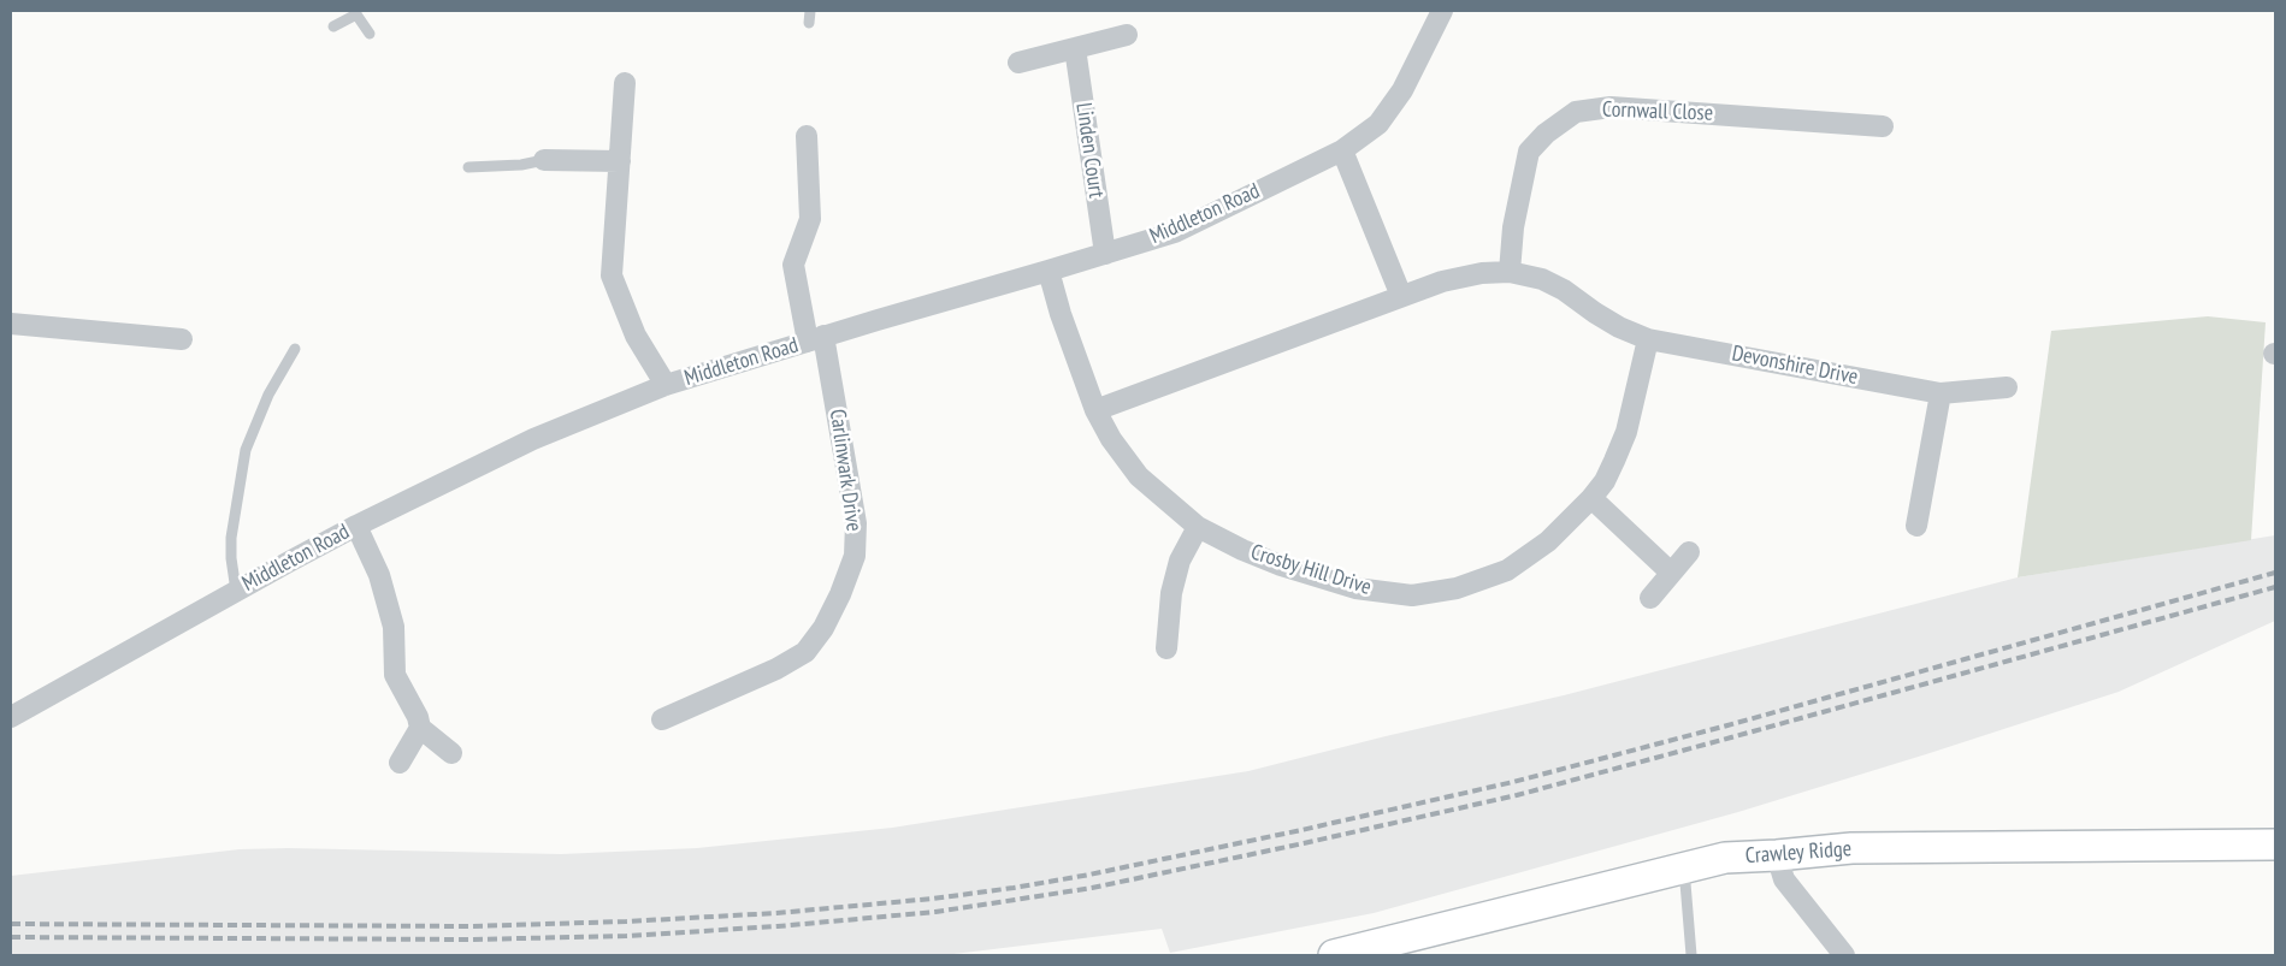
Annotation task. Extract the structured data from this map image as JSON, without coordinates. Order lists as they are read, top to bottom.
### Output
{
  "streets": {
    "street": [
      "Cornwall Close",
      "Linden Court",
      "Middleton Road",
      "Devonshire Drive",
      "Carlinwark Drive",
      "Crosby Hill Drive",
      "Crawley Ridge"
    ]
  },
  "crossings": [
    ["Linden Court", "Middleton Road"],
    ["Middleton Road", "Carlinwark Drive"],
    ["Middleton Road", "Crosby Hill Drive"],
    ["Devonshire Drive", "Crosby Hill Drive"]
  ]
}
